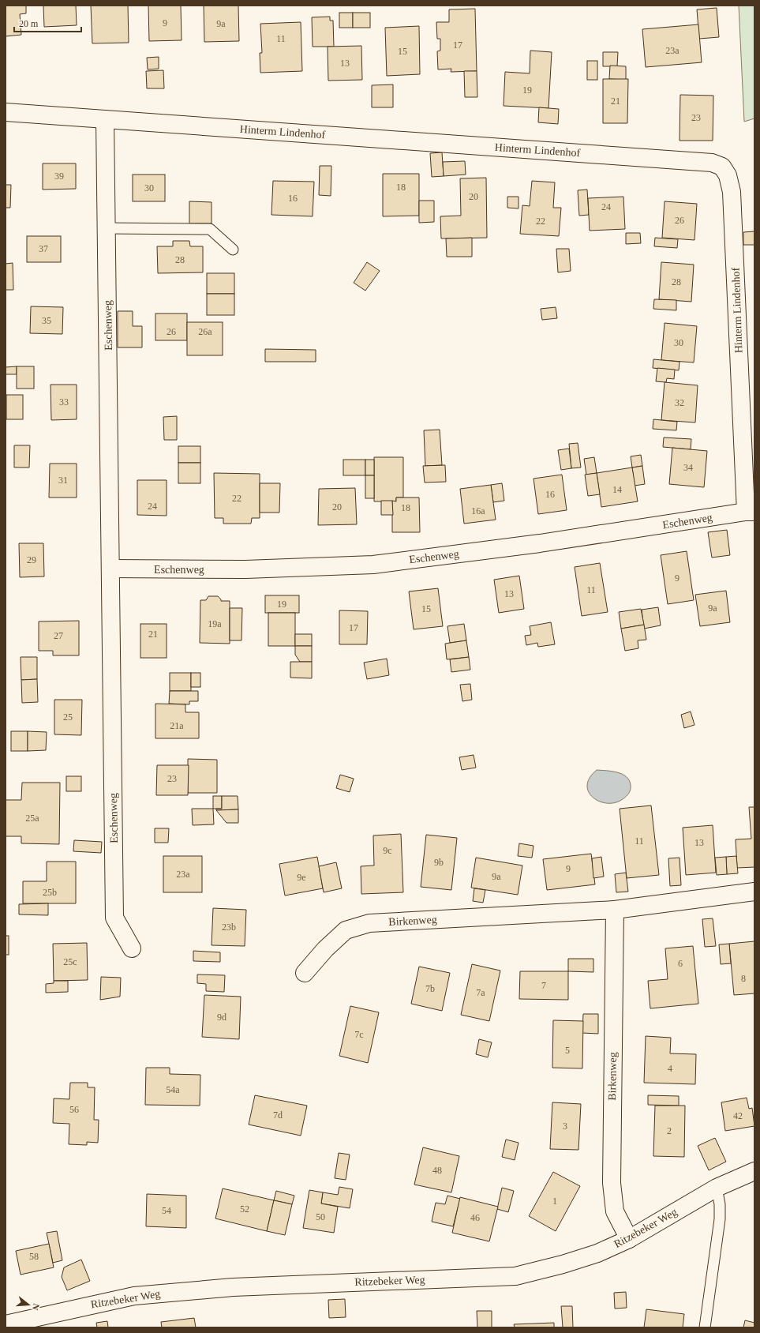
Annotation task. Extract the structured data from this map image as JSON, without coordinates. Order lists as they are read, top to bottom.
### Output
{
  "streets": {
    "street": [
      "Hinterm Lindenhof",
      "Eschenweg",
      "Birkenweg",
      "Ritzebeker Weg"
    ]
  },
  "crossings": [
    ["Hinterm Lindenhof", "Eschenweg"],
    ["Birkenweg", "Ritzebeker Weg"]
  ],
  "house_numbers": [
    "9",
    "9a",
    "11",
    "17",
    "23a",
    "15",
    "13",
    "19",
    "21",
    "23",
    "39",
    "18",
    "30",
    "20",
    "16",
    "24",
    "26",
    "22",
    "37",
    "28",
    "28",
    "35",
    "26",
    "26a",
    "30",
    "33",
    "32",
    "34",
    "31",
    "14",
    "16",
    "22",
    "24",
    "20",
    "18",
    "16a",
    "29",
    "9",
    "11",
    "13",
    "19",
    "9a",
    "15",
    "19a",
    "17",
    "21",
    "27",
    "25",
    "21a",
    "23",
    "25a",
    "11",
    "13",
    "9c",
    "9b",
    "9",
    "23a",
    "9a",
    "9e",
    "25b",
    "23b",
    "25c",
    "6",
    "8",
    "7",
    "7b",
    "7a",
    "9d",
    "7c",
    "5",
    "4",
    "54a",
    "56",
    "7d",
    "42",
    "3",
    "2",
    "48",
    "1",
    "52",
    "54",
    "50",
    "46",
    "58"
  ],
  "scale_bar": "20 m",
  "north": "right"
}
